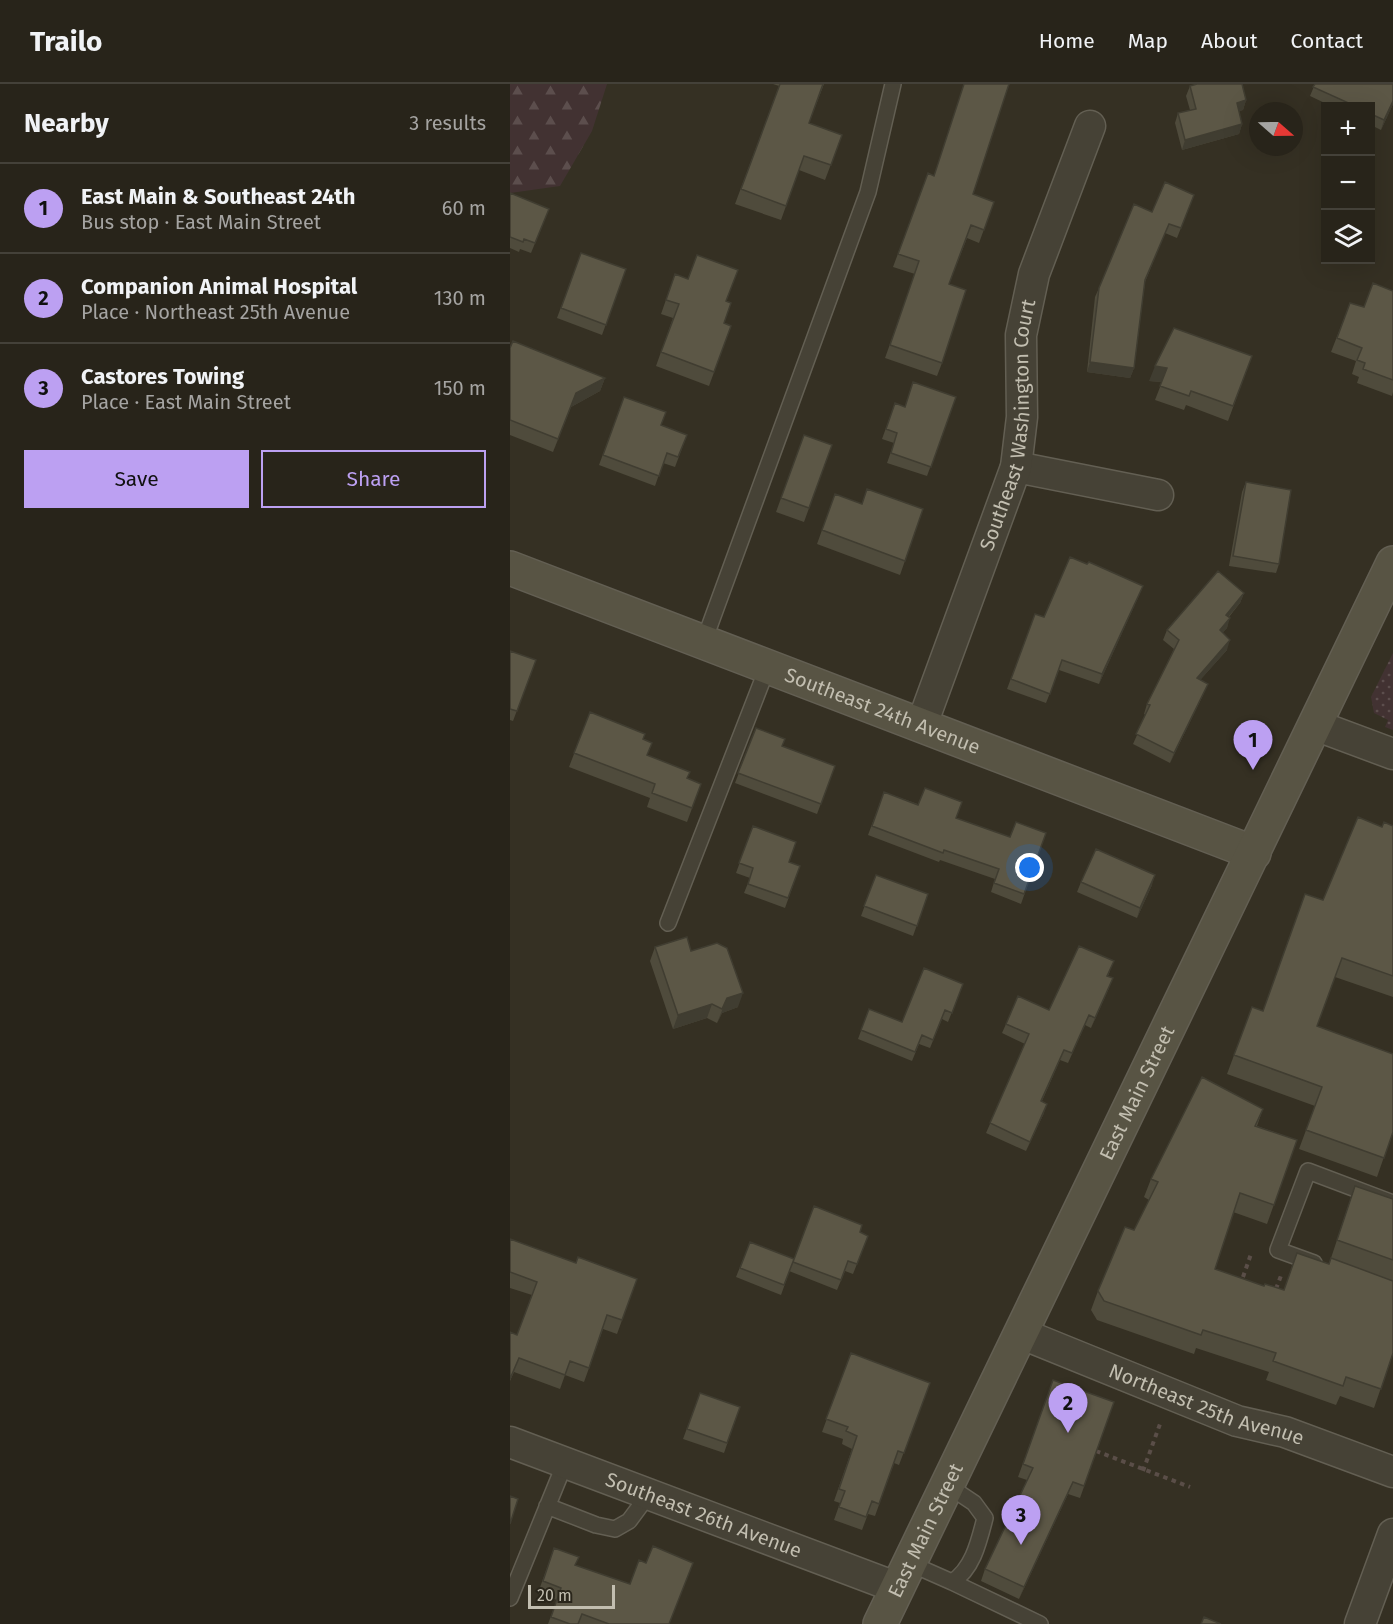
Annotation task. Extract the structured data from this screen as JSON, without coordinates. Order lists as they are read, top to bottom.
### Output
{
  "streets": {
    "main road": ["Southeast 24th Avenue", "East Main Street"],
    "street": ["Southeast Washington Court", "Northeast 25th Avenue", "Southeast 26th Avenue"]
  },
  "crossings": [
    ["Southeast Washington Court", "Southeast 24th Avenue"],
    ["Southeast 24th Avenue", "East Main Street"],
    ["East Main Street", "Northeast 25th Avenue"],
    ["East Main Street", "Southeast 26th Avenue"]
  ],
  "scale_bar": "20 m",
  "north": "right",
  "page": {
    "header": "Trailo",
    "nav": [
      "Home",
      "Map",
      "About",
      "Contact"
    ],
    "heading": ["Nearby", "3 results"],
    "map_buttons": ["+", "−"],
    "list": [
      {
        "mark": "1",
        "name": "East Main & Southeast 24th",
        "note": "Bus stop · East Main Street",
        "value": "60 m"
      },
      {
        "mark": "2",
        "name": "Companion Animal Hospital",
        "note": "Place · Northeast 25th Avenue",
        "value": "130 m"
      },
      {
        "mark": "3",
        "name": "Castores Towing",
        "note": "Place · East Main Street",
        "value": "150 m"
      }
    ],
    "buttons": ["Save", "Share"],
    "pins": ["1", "2", "3"],
    "scale": "20 m"
  }
}
